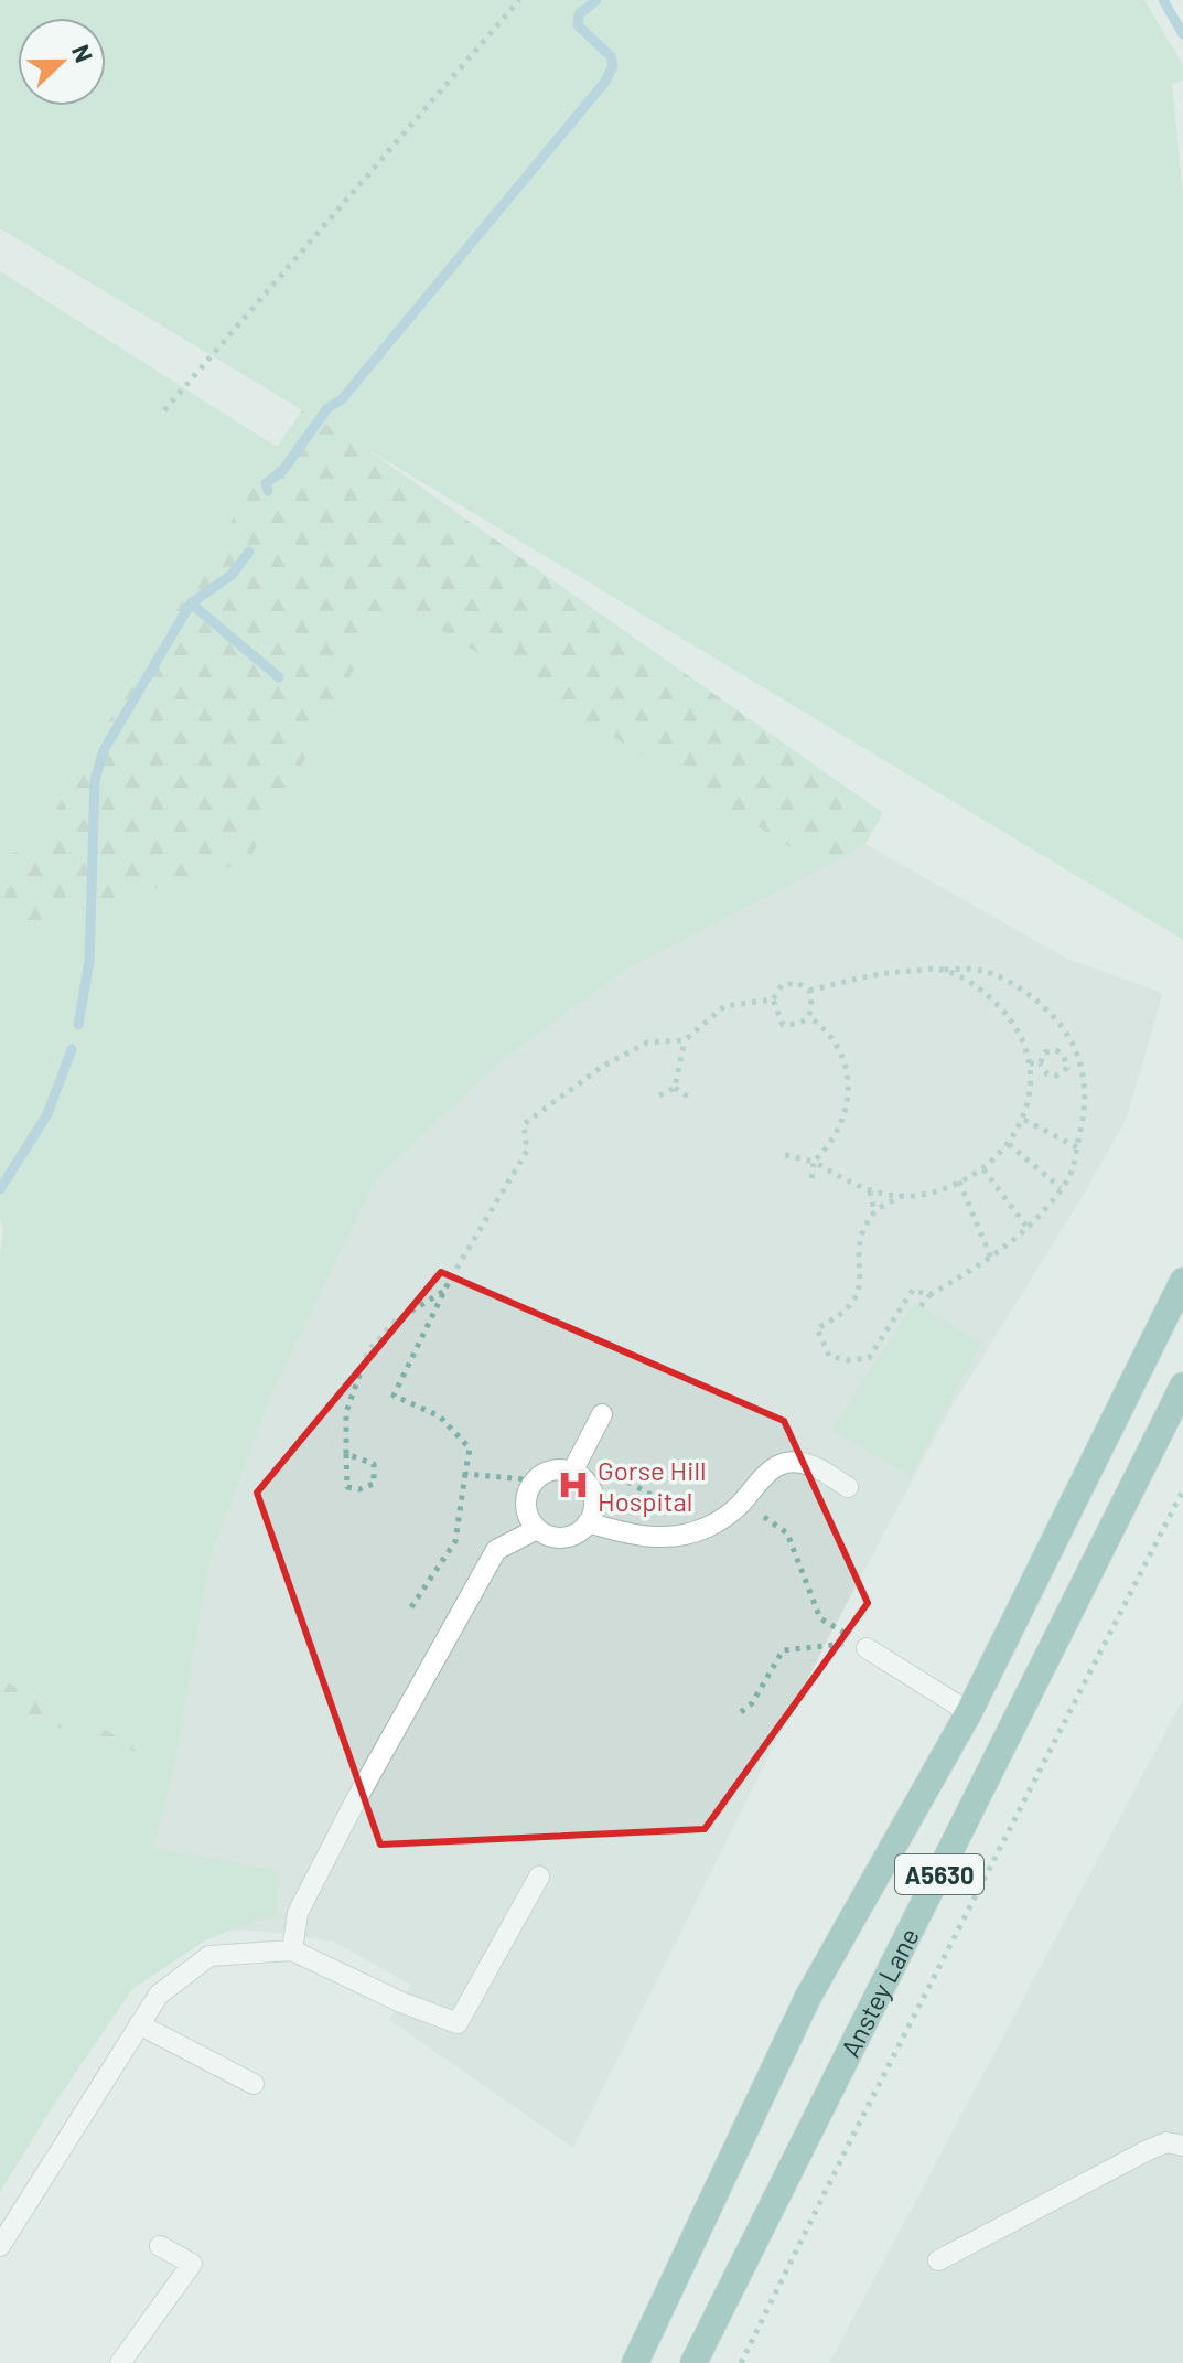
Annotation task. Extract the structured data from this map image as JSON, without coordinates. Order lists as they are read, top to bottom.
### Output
{
  "streets": {
    "main road": ["A5630", "Anstey Lane"]
  },
  "places": {
    "hospital": ["Gorse Hill Hospital"]
  },
  "north": "right"
}
